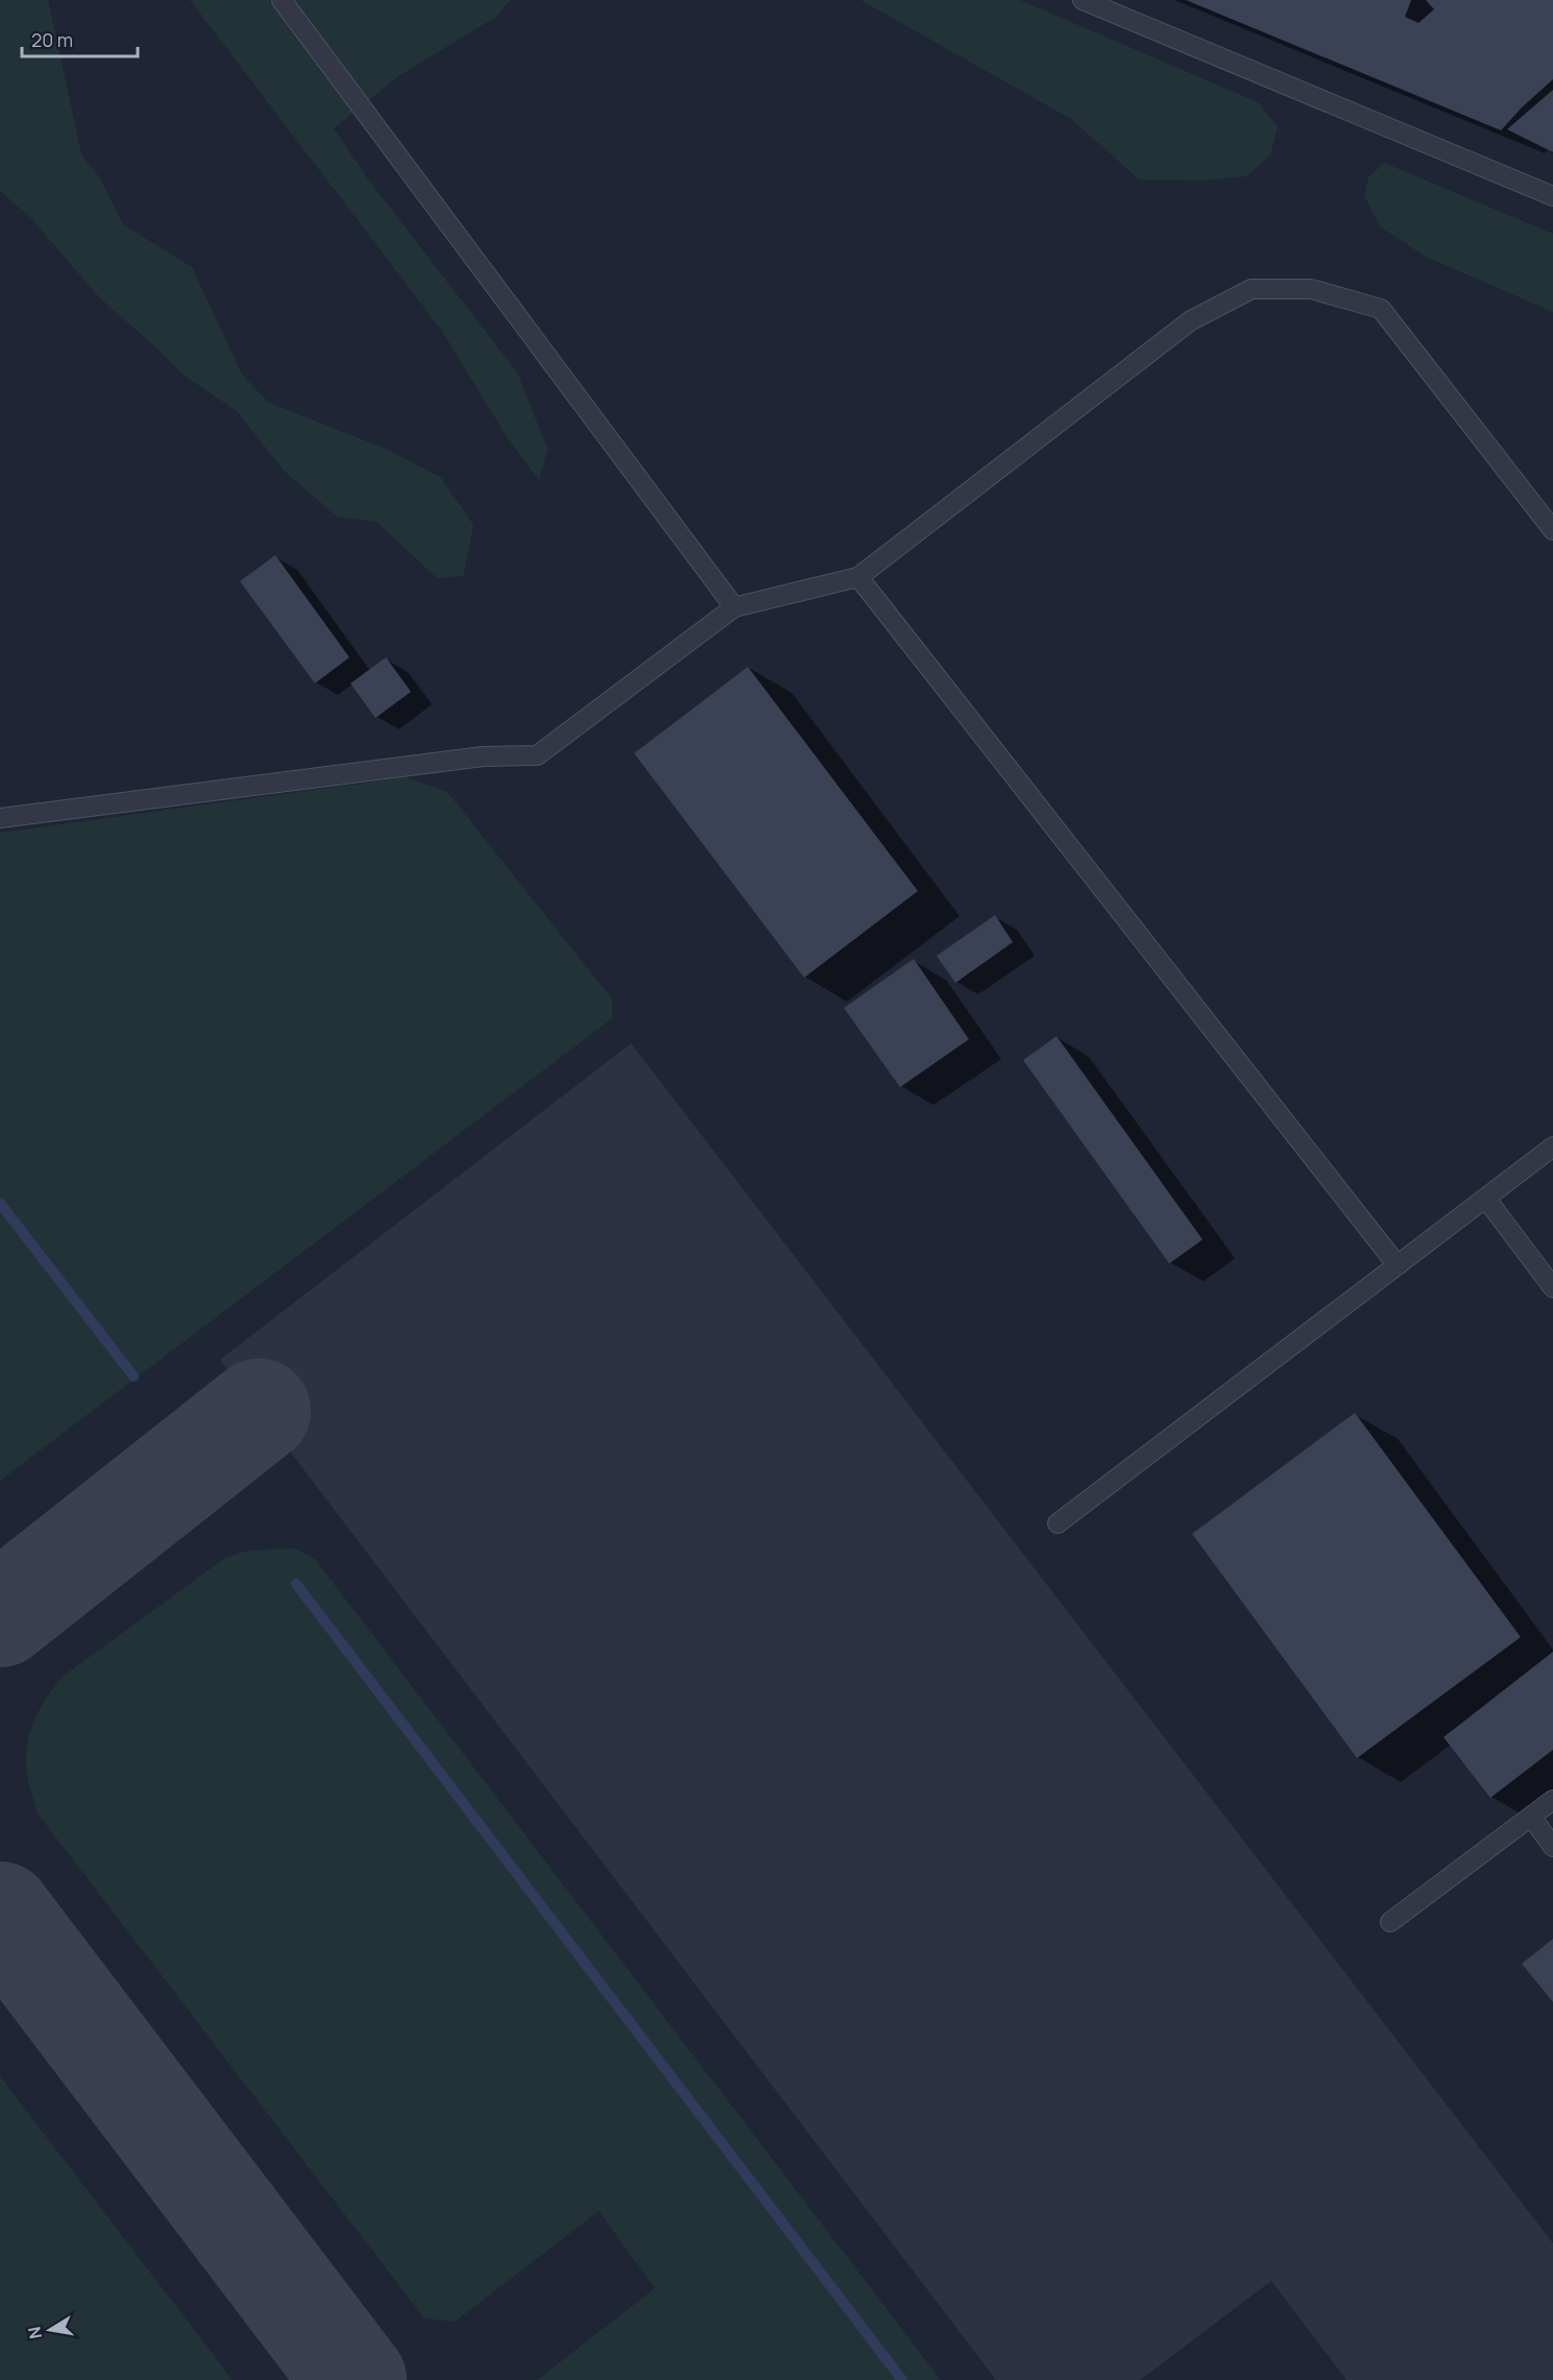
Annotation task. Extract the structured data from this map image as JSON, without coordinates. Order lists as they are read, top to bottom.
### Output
{
  "scale_bar": "20 m",
  "north": "left"
}
